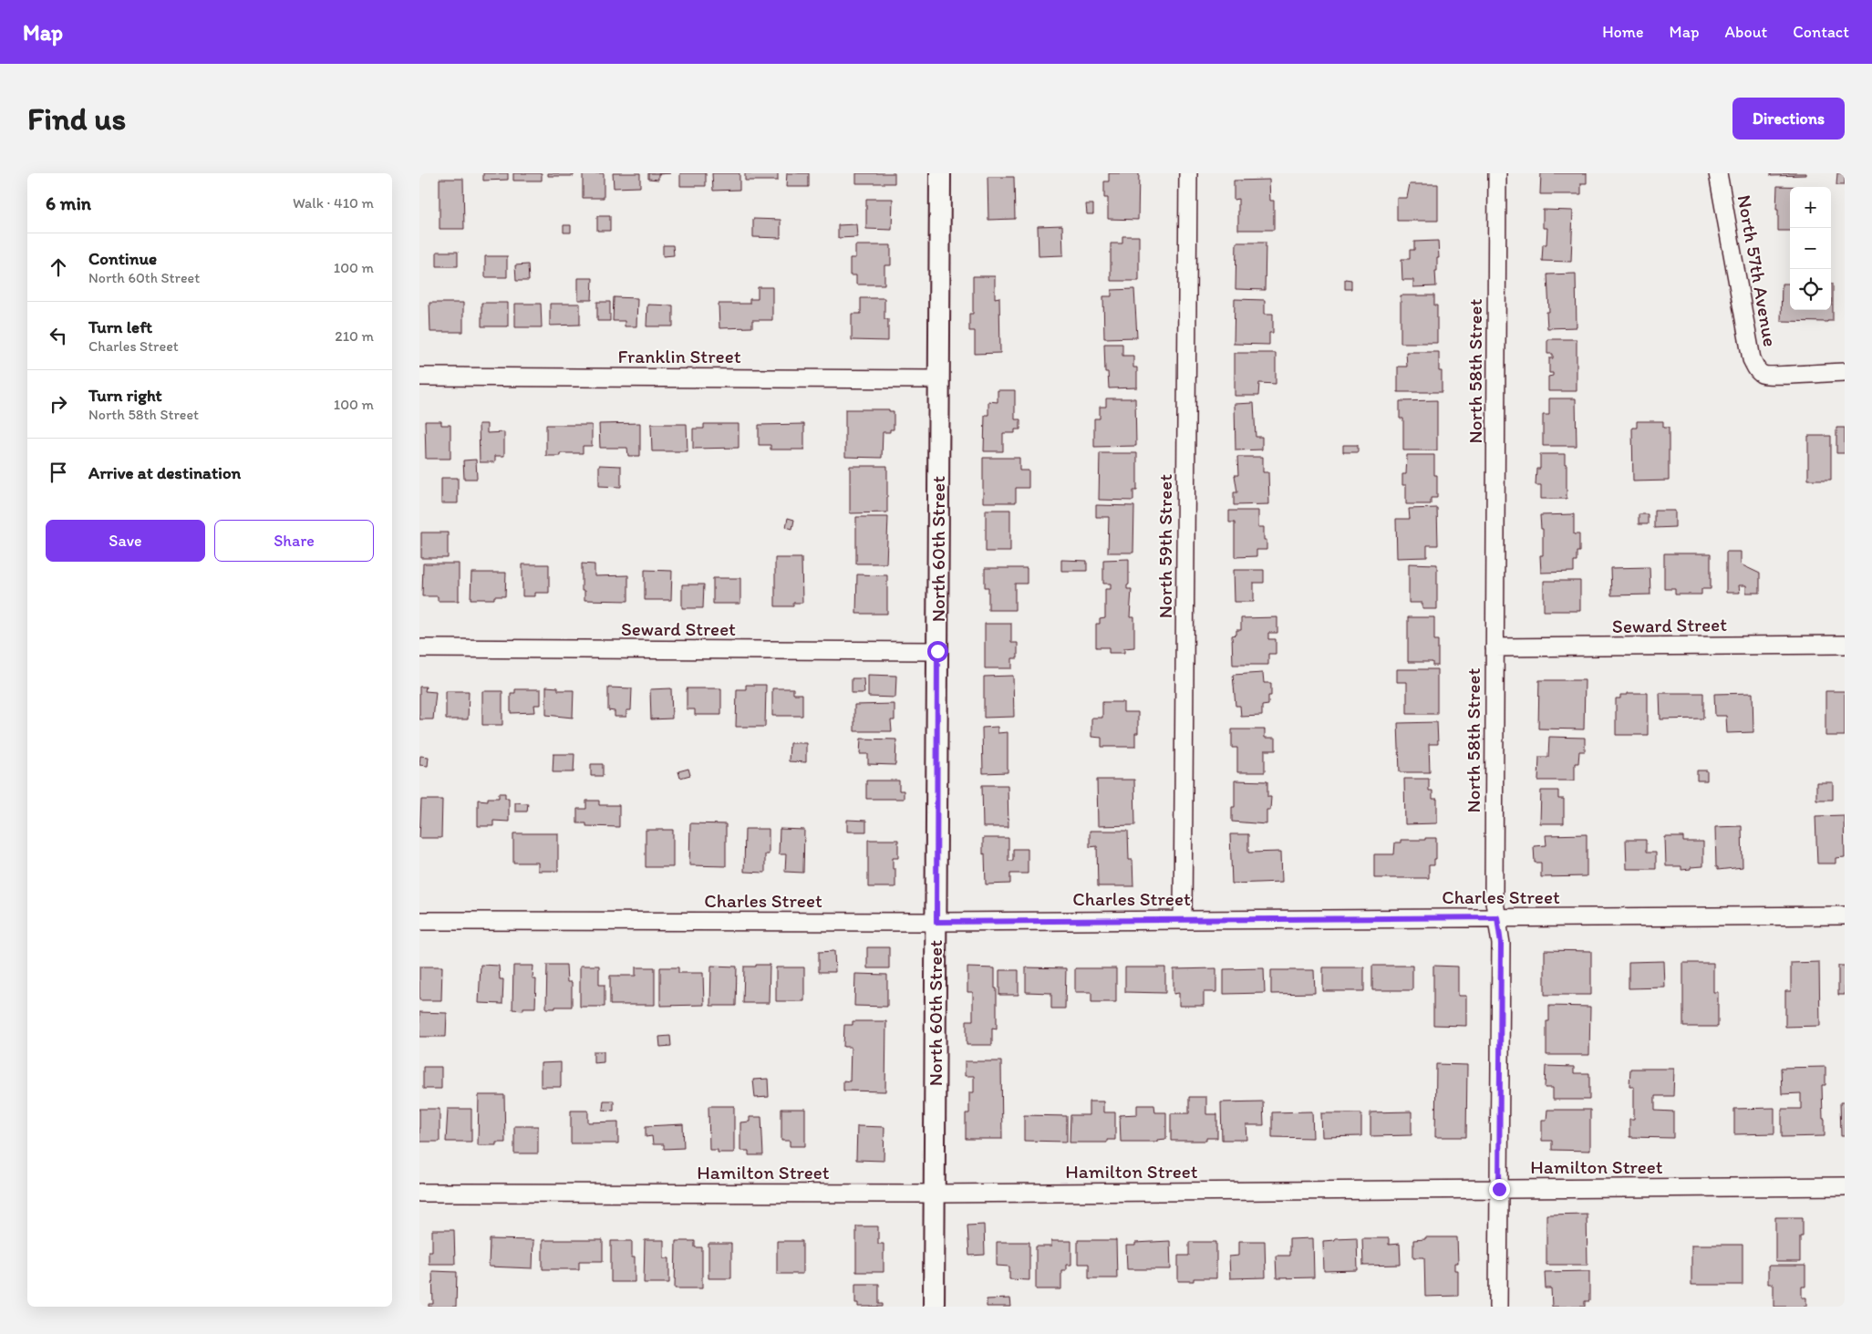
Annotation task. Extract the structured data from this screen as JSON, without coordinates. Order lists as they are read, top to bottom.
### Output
{
  "streets": {
    "street": [
      "North 57th Avenue",
      "Franklin Street",
      "North 58th Street",
      "North 59th Street",
      "North 60th Street",
      "Seward Street",
      "Charles Street",
      "Hamilton Street"
    ]
  },
  "crossings": [
    ["Franklin Street", "North 60th Street"],
    ["North 58th Street", "Seward Street"],
    ["North 58th Street", "Charles Street"],
    ["North 58th Street", "Hamilton Street"],
    ["North 59th Street", "Charles Street"],
    ["North 60th Street", "Seward Street"],
    ["North 60th Street", "Charles Street"],
    ["North 60th Street", "Hamilton Street"]
  ],
  "page": {
    "header": "Map",
    "nav": [
      "Home",
      "Map",
      "About",
      "Contact"
    ],
    "buttons": [
      "Directions",
      ["Save", "Share"]
    ],
    "title": "Find us",
    "heading": ["6 min", "Walk · 410 m"],
    "map_buttons": ["+", "−"],
    "list": [
      ["Continue", "North 60th Street", "100 m"],
      ["Turn left", "Charles Street", "210 m"],
      ["Turn right", "North 58th Street", "100 m"],
      "Arrive at destination"
    ]
  }
}
